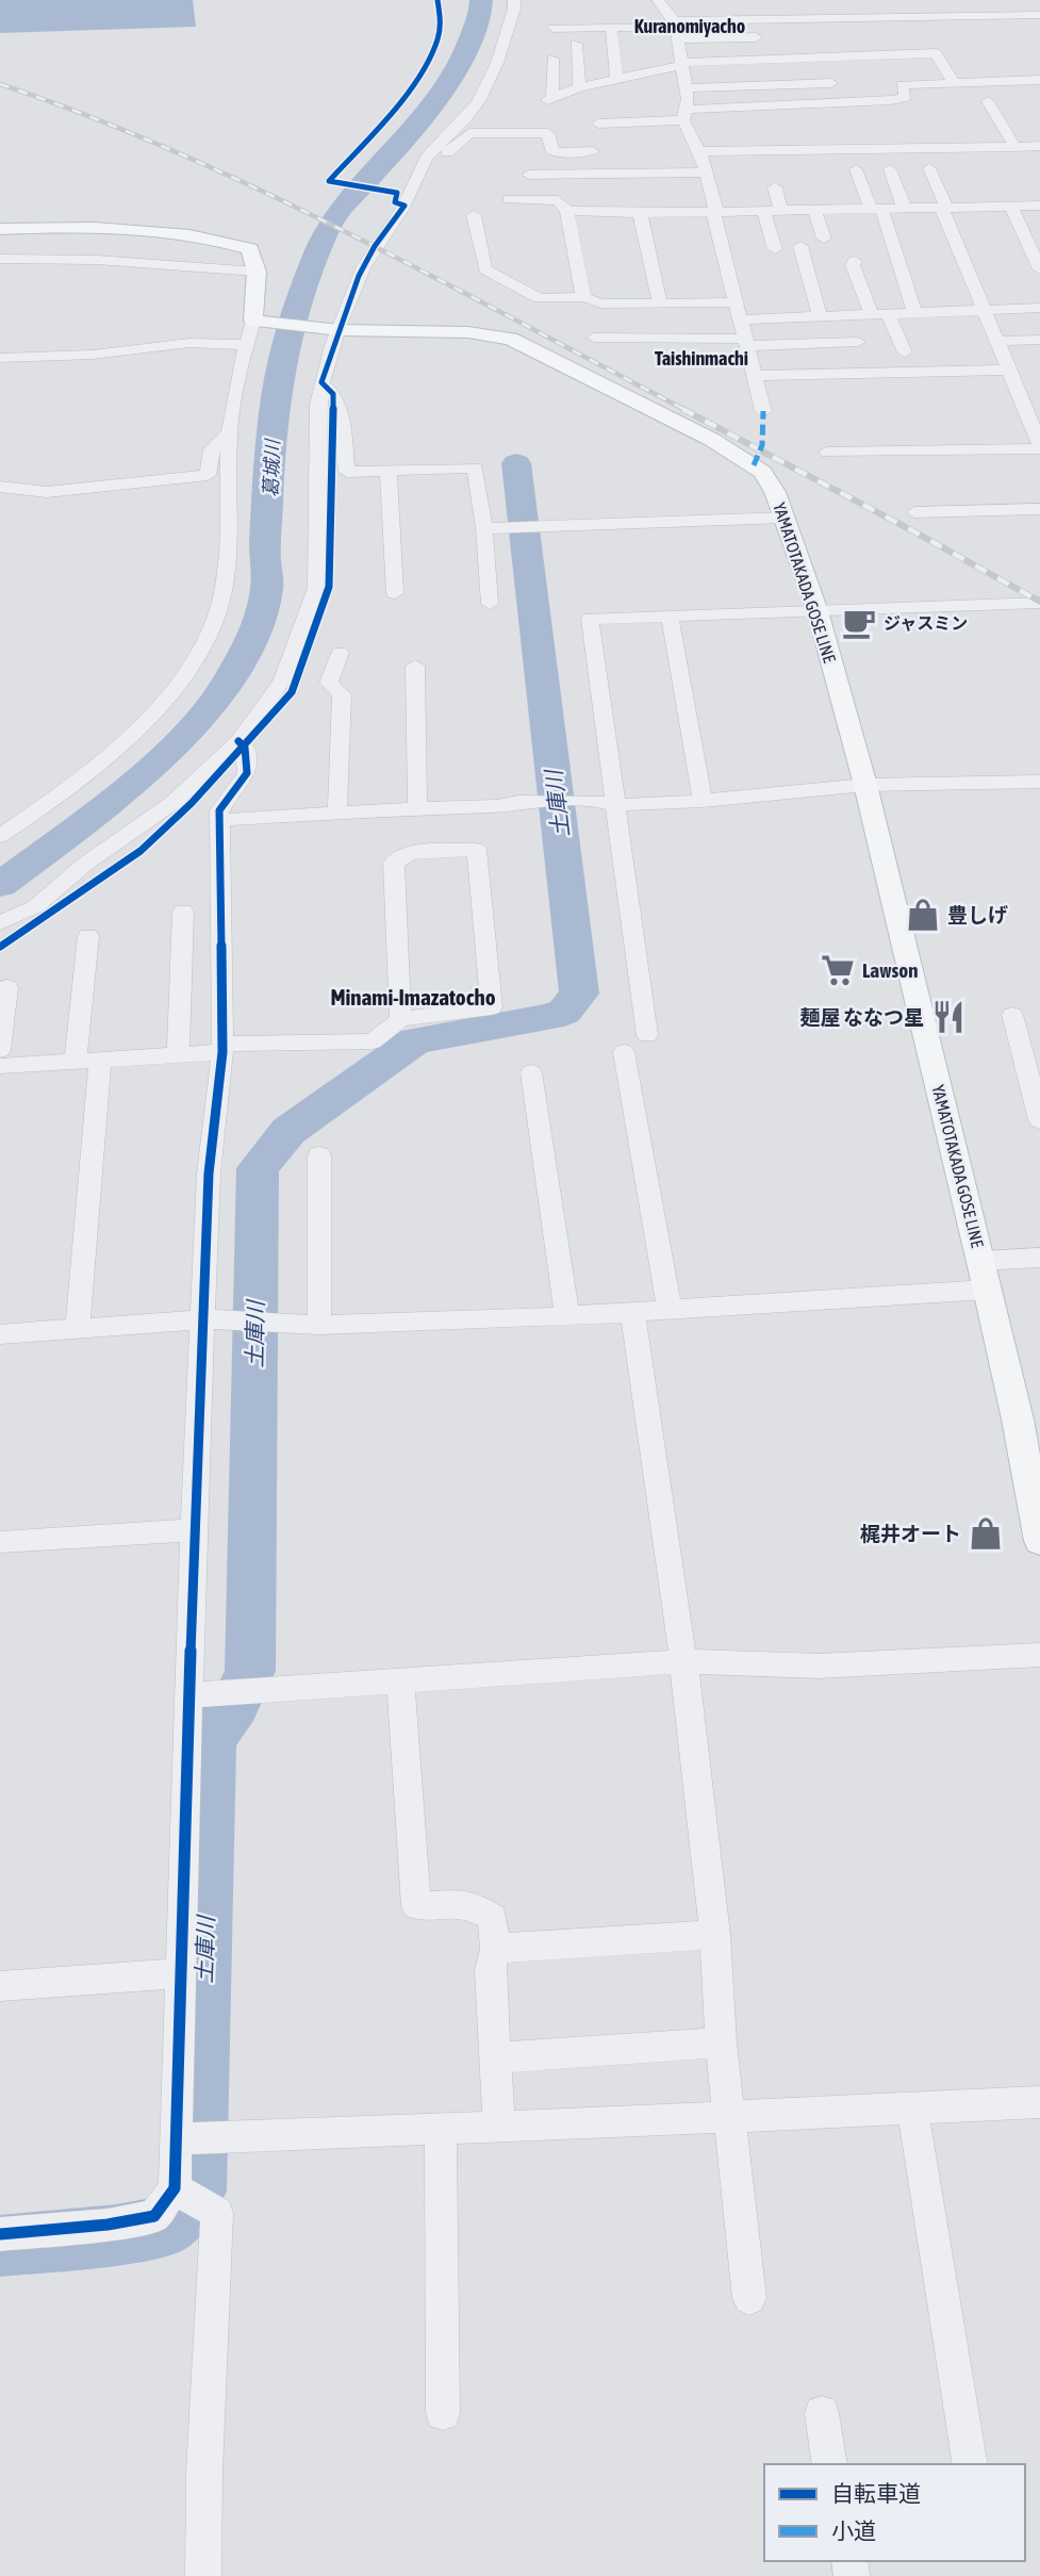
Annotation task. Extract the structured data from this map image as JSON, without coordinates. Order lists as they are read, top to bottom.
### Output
{
  "streets": {
    "main road": ["YAMATOTAKADA GOSE LINE"]
  },
  "districts": ["Kuranomiyacho", "Taishinmachi", "Minami-Imazatocho"],
  "water": ["葛城川", "土庫川"],
  "places": {
    "cafe": ["ジャスミン"],
    "shop": ["豊しげ", "梶井オート"],
    "supermarket": ["Lawson"],
    "restaurant": ["麺屋 ななつ星"]
  },
  "legend": ["自転車道", "小道"]
}
